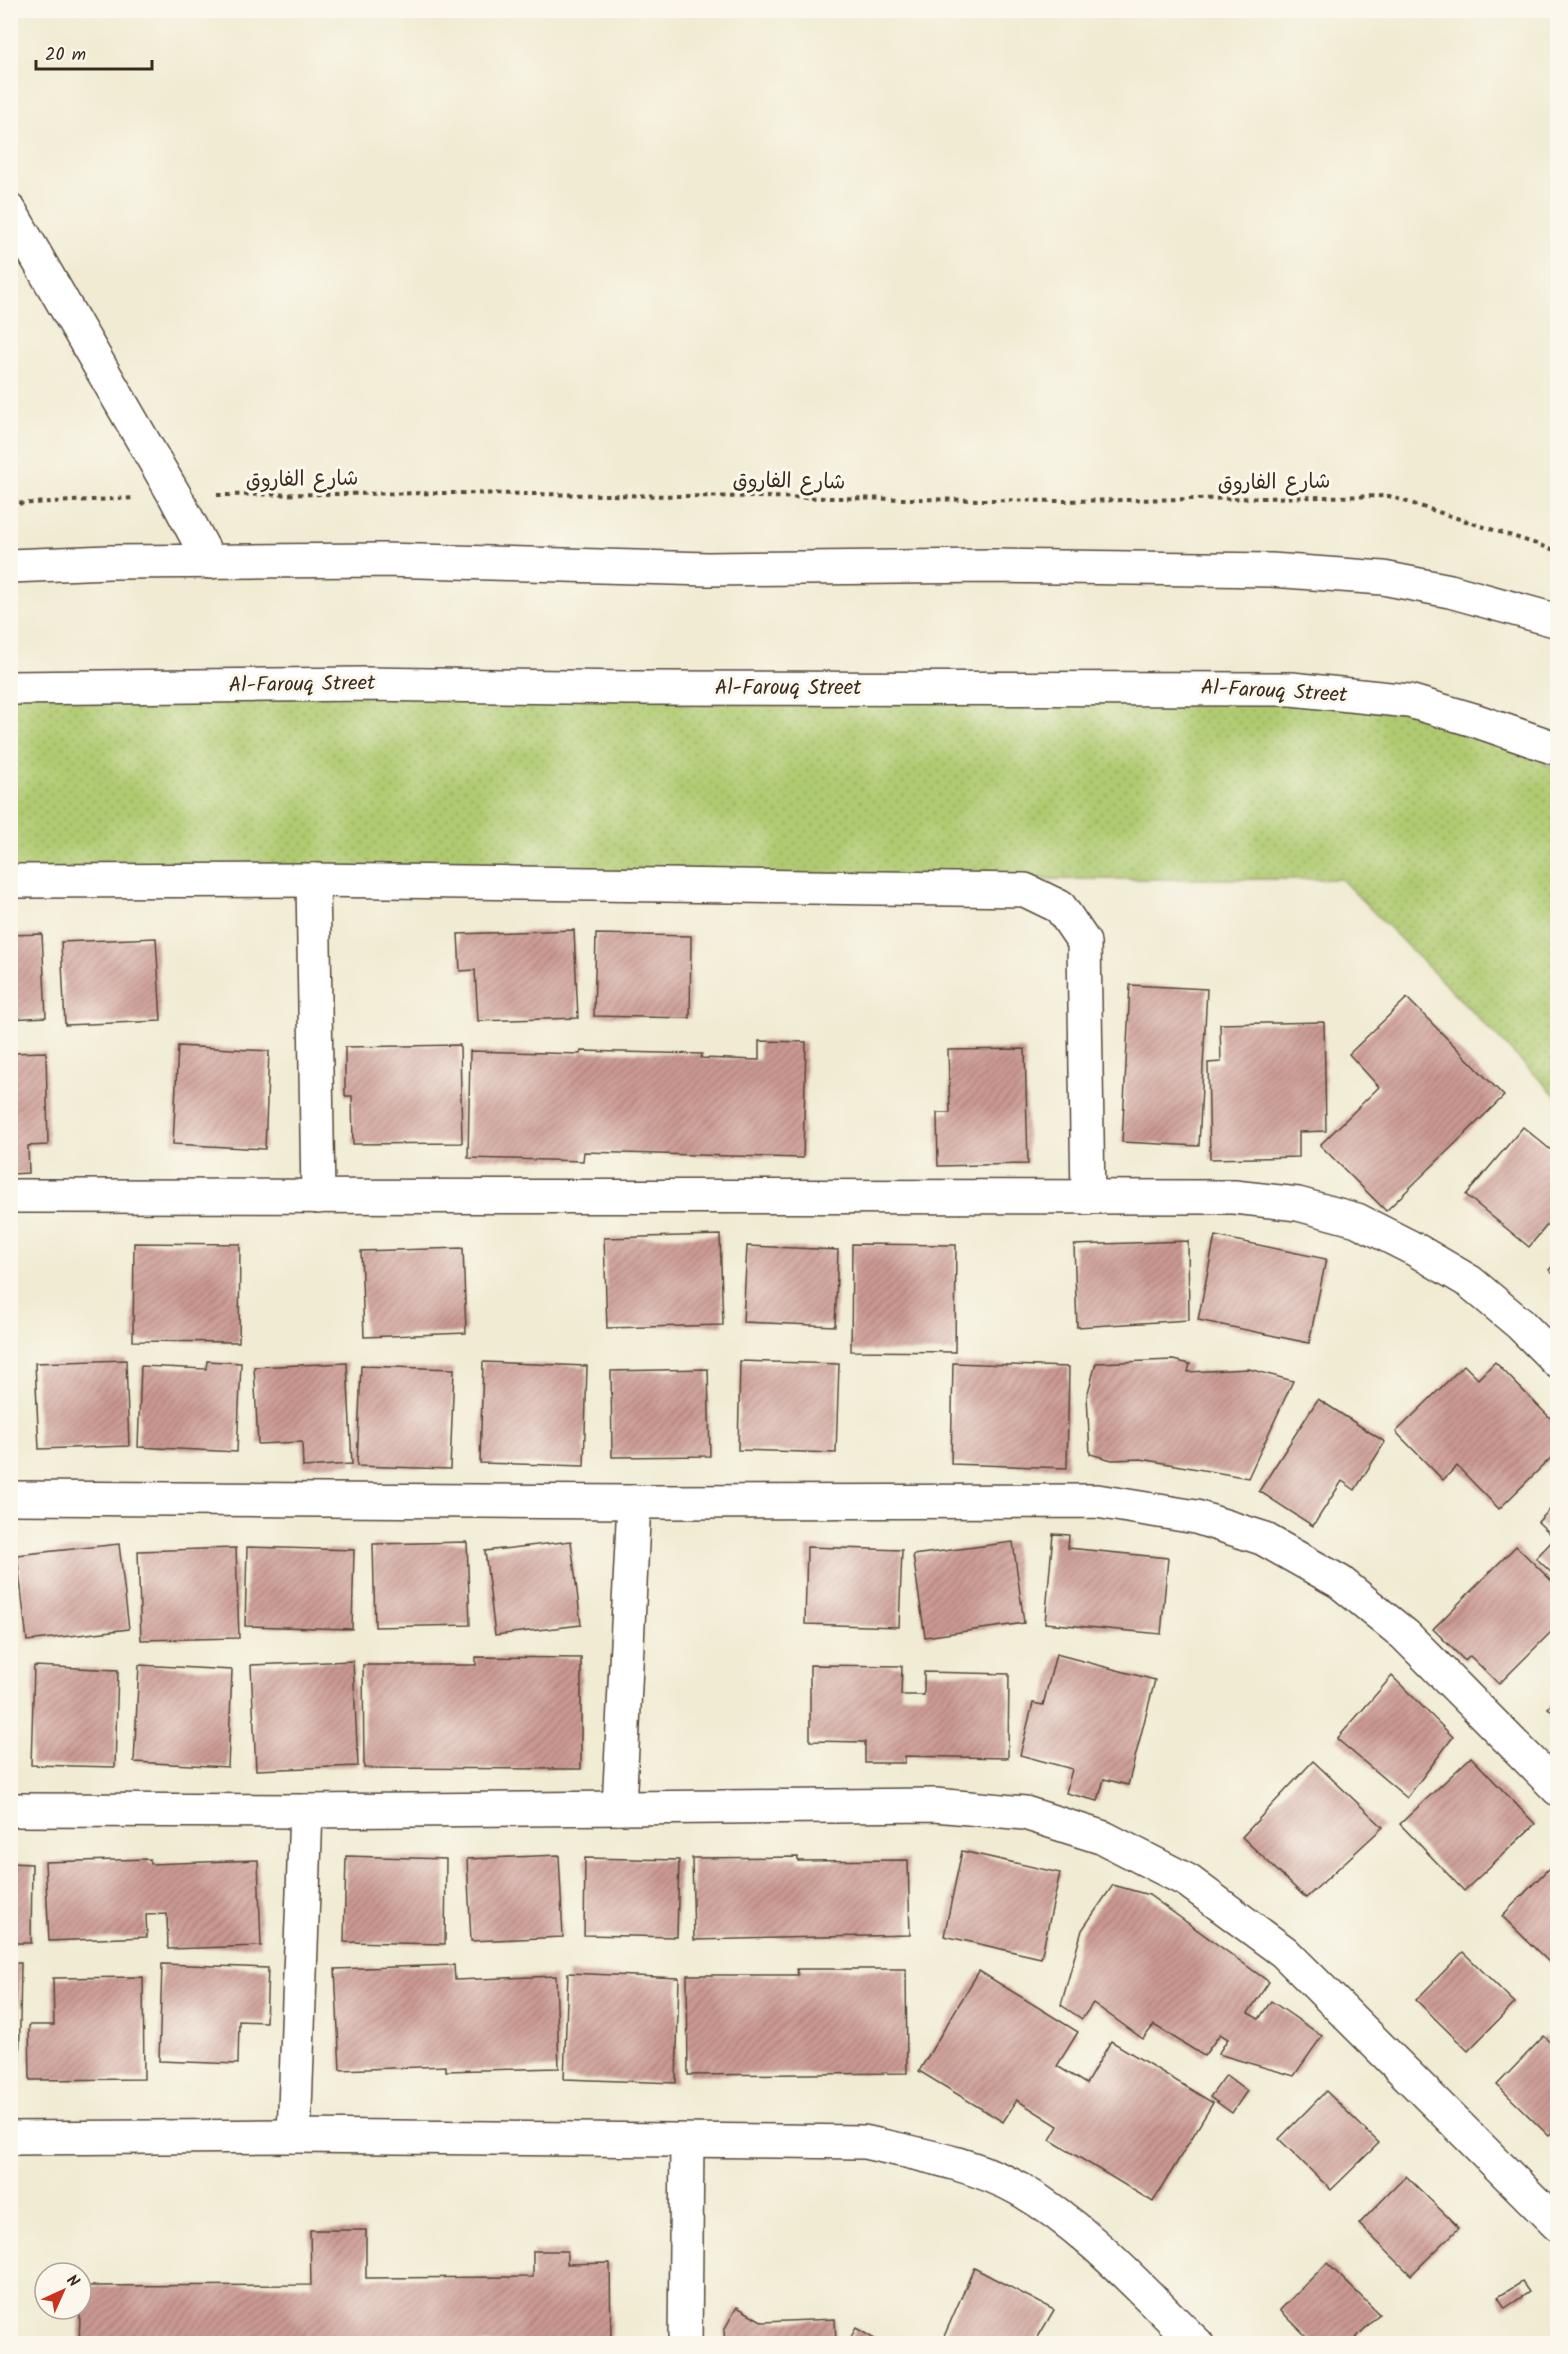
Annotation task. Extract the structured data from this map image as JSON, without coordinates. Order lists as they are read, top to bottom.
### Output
{
  "streets": {
    "street": ["Al-Farouq Street"],
    "path": ["شارع الفاروق"]
  },
  "scale_bar": "20 m",
  "north": "top right"
}
